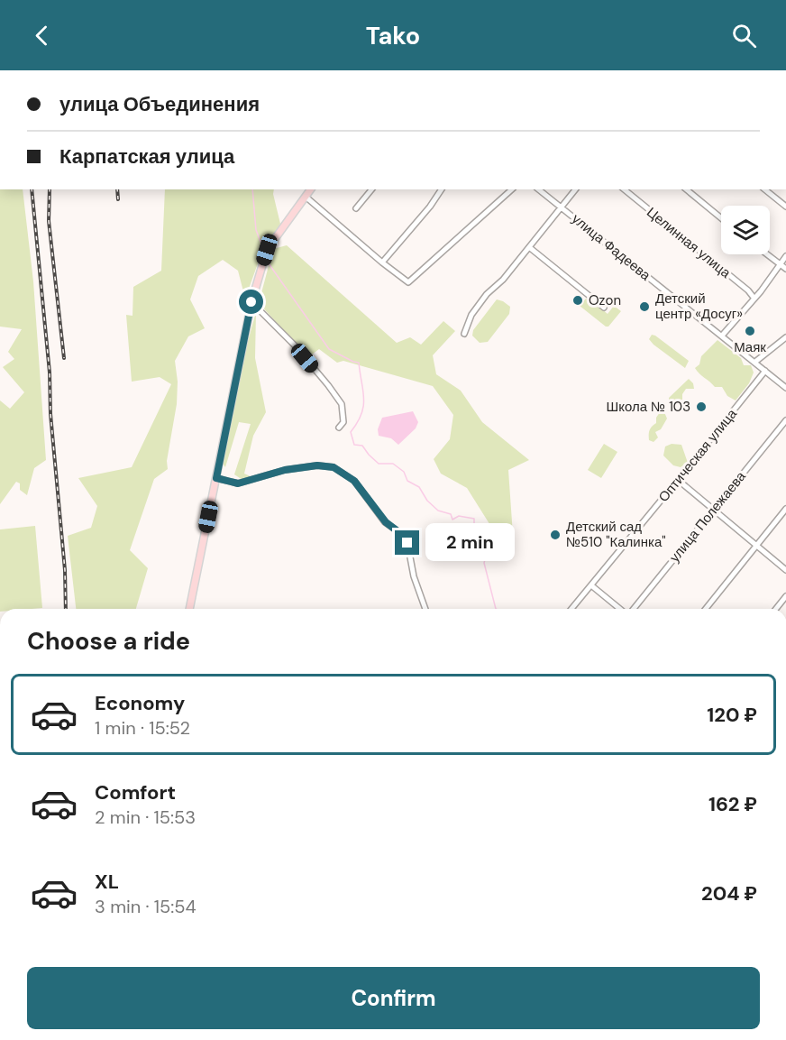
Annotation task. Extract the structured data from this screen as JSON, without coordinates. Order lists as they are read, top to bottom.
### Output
{
  "streets": {
    "street": [
      "Целинная улица",
      "улица Фадеева",
      "Оптическая улица",
      "улица Полежаева"
    ]
  },
  "crossings": [
    ["улица Фадеева", "Оптическая улица"]
  ],
  "places": [
    "Ozon",
    "Детский центр «Досуг»",
    "Маяк",
    "Школа № 103",
    "Детский сад №510 \"Калинка\""
  ],
  "page": {
    "header": "Tako",
    "banner": ["улица Объединения", "Карпатская улица"],
    "bubble": "2 min",
    "heading": "Choose a ride",
    "list": [
      {
        "name": "Economy",
        "note": "1 min · 15:52",
        "value": "120 ₽"
      },
      {
        "name": "Comfort",
        "note": "2 min · 15:53",
        "value": "162 ₽"
      },
      {
        "name": "XL",
        "note": "3 min · 15:54",
        "value": "204 ₽"
      }
    ],
    "buttons": "Confirm"
  }
}
